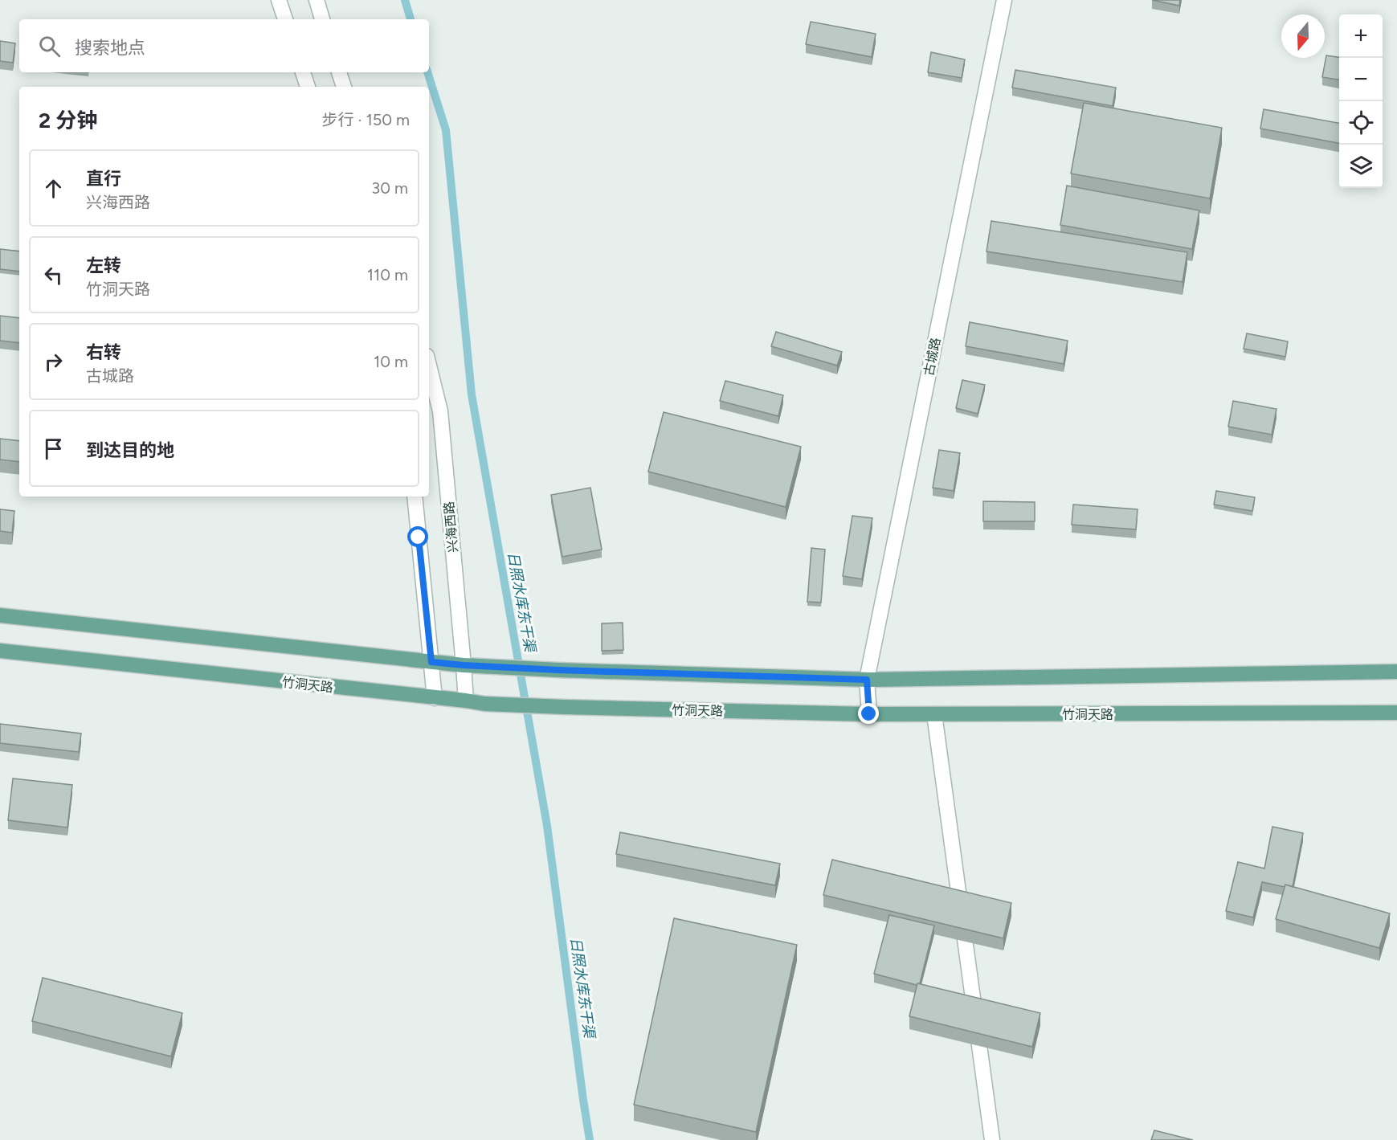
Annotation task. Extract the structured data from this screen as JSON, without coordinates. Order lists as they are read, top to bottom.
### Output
{
  "streets": {
    "main road": ["竹洞天路"],
    "street": ["古城路", "兴海西路"]
  },
  "crossings": [
    ["古城路", "竹洞天路"],
    ["兴海西路", "竹洞天路"]
  ],
  "water": ["日照水库东干渠"],
  "north": "bottom",
  "page": {
    "map_buttons": ["+", "−"],
    "search": "搜索地点",
    "heading": ["2 分钟", "步行 · 150 m"],
    "list": [
      ["直行", "兴海西路", "30 m"],
      ["左转", "竹洞天路", "110 m"],
      ["右转", "古城路", "10 m"],
      "到达目的地"
    ]
  }
}
